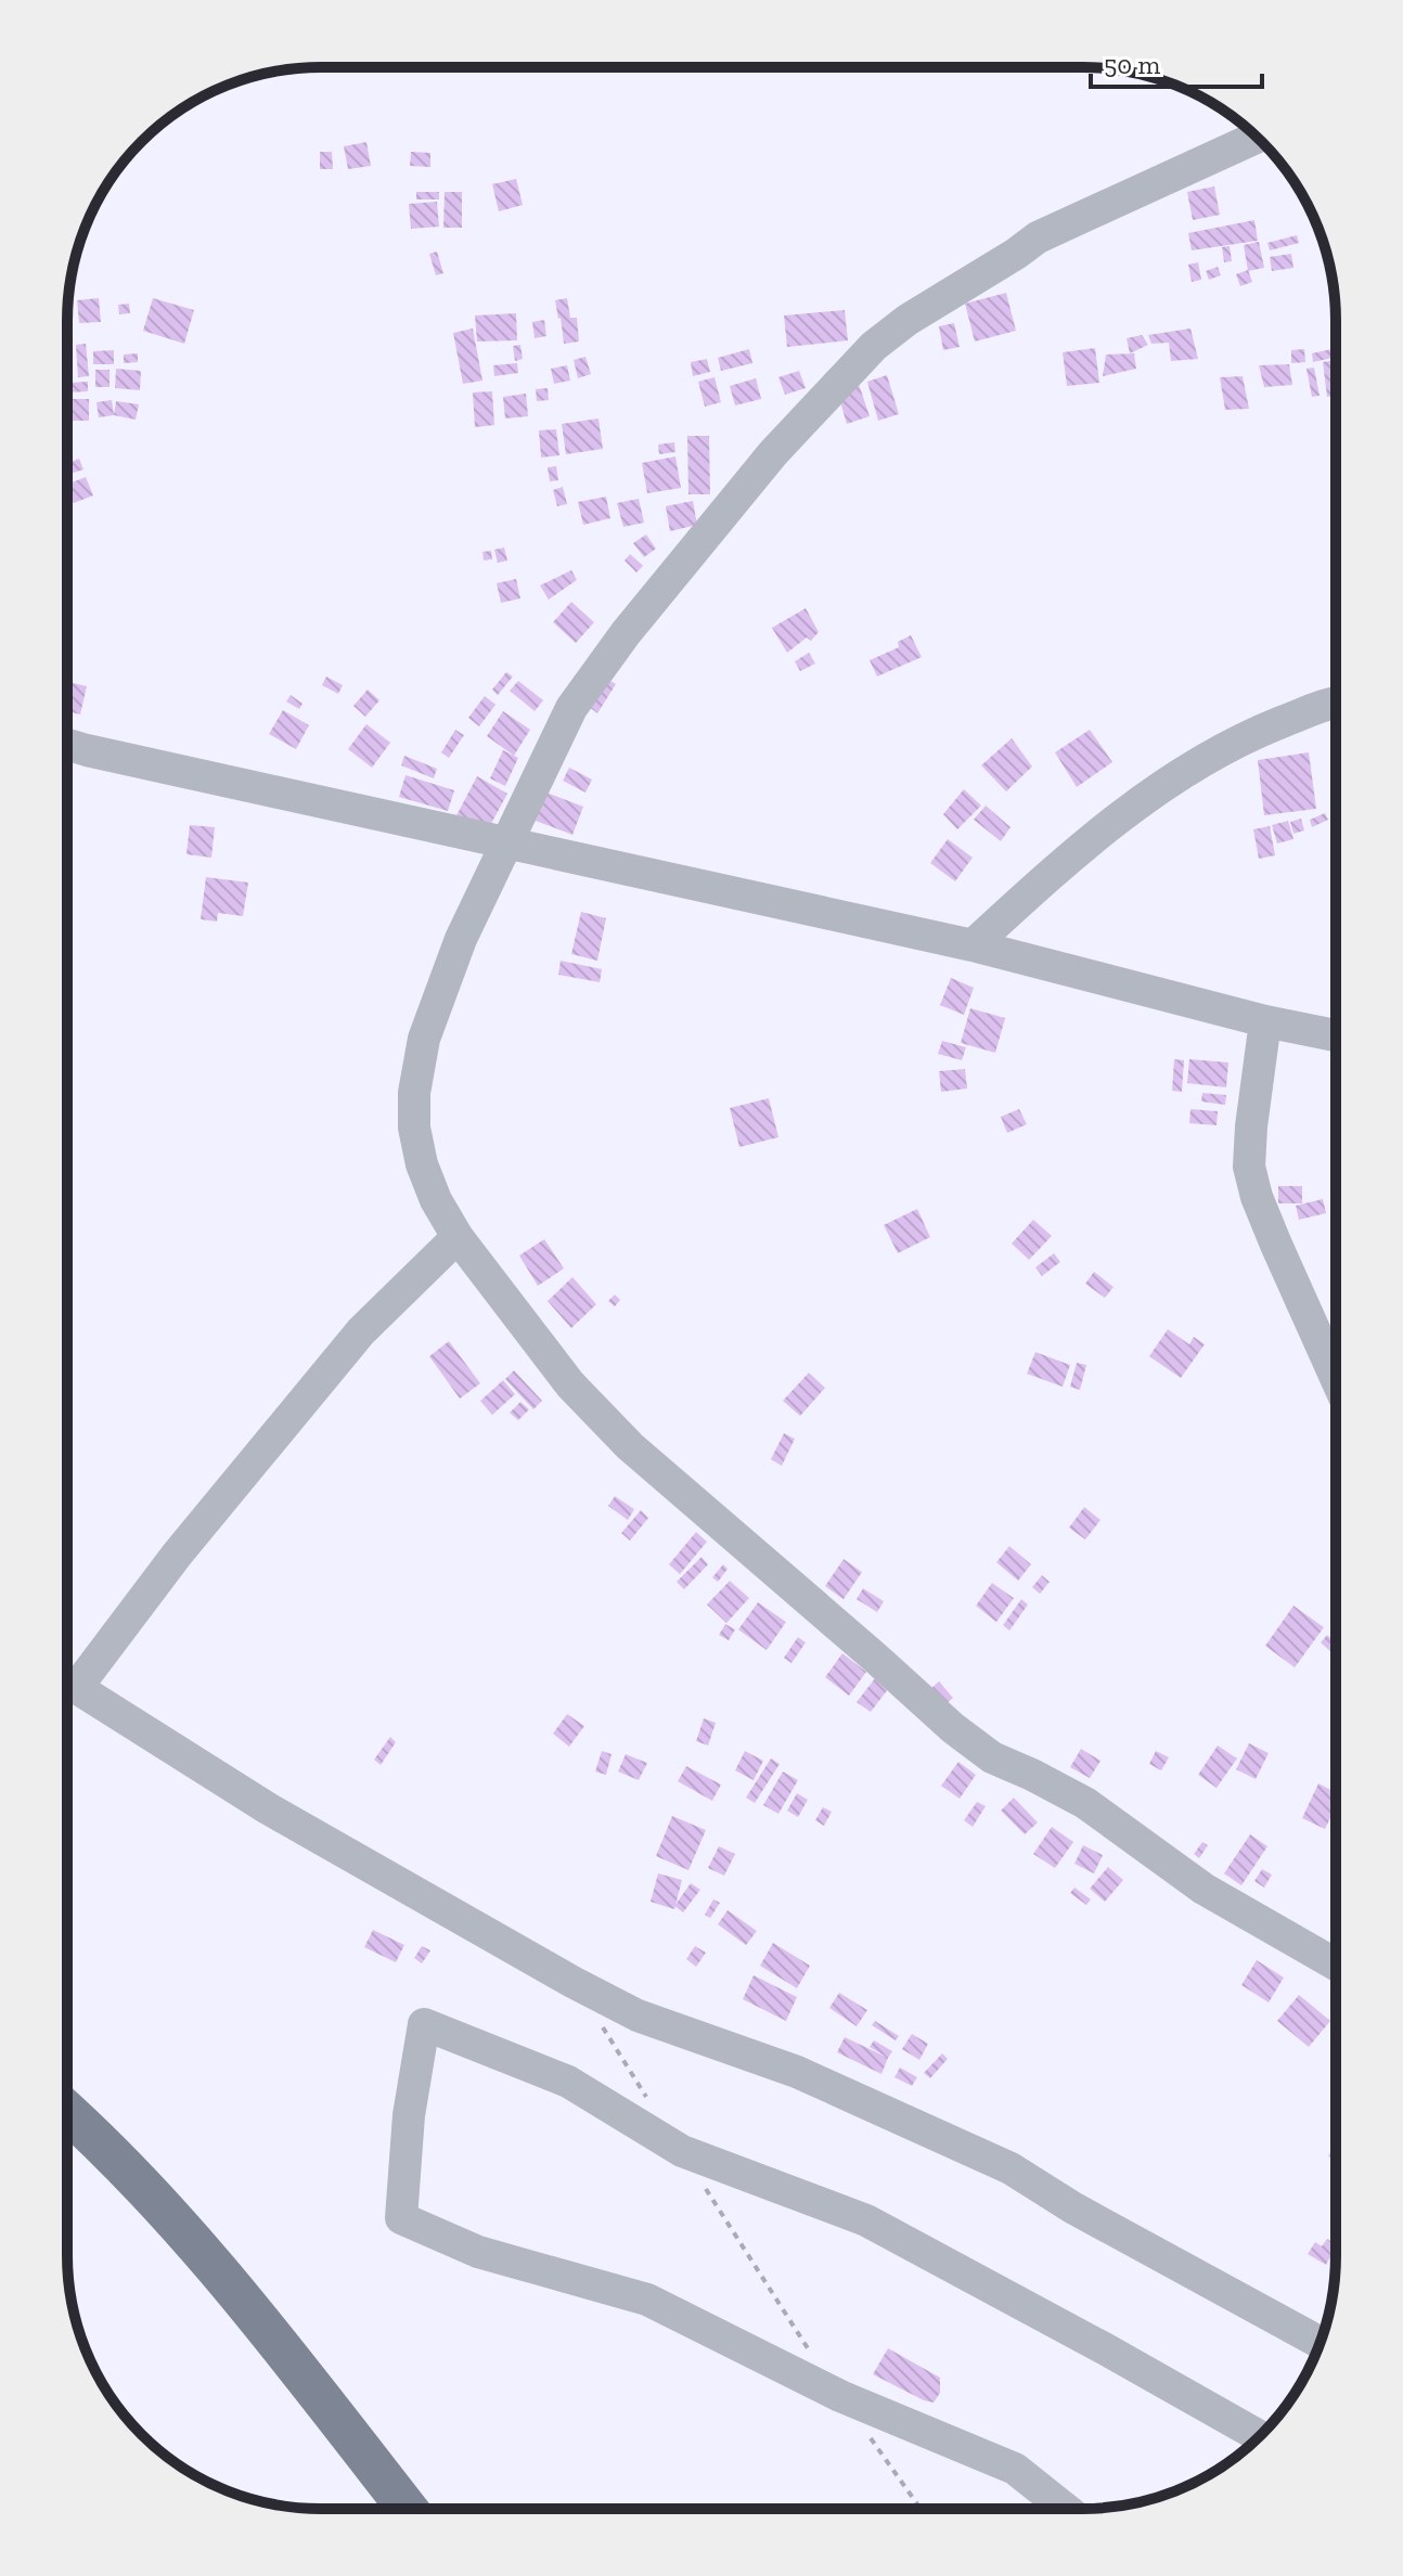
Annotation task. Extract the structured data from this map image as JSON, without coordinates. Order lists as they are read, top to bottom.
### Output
{
  "scale_bar": "50 m"
}
